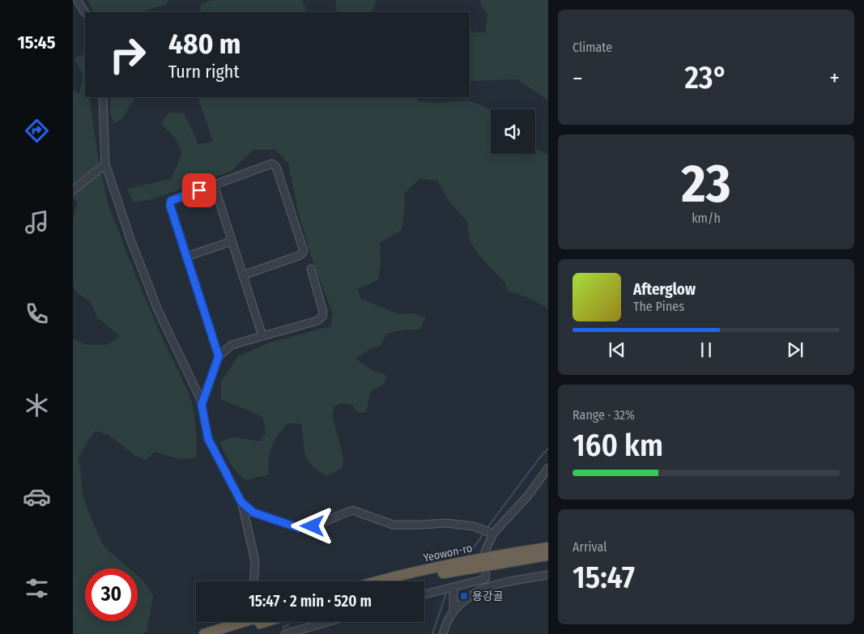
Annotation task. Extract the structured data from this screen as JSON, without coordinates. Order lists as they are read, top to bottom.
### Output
{
  "streets": {
    "highway": ["Yeowon-ro"]
  },
  "places": {
    "transit": ["용강골"]
  },
  "page": {
    "tabs": "15:45",
    "tile": [
      "Climate",
      ["23", "km/h"],
      ["Range · 32%", "160 km"],
      ["Arrival", "15:47"]
    ],
    "turn": ["480 m", "Turn right"],
    "heat": ["−", "23°", "+"],
    "song": ["Afterglow", "The Pines"],
    "limit": "30",
    "trip": "15:47 · 2 min · 520 m"
  }
}
